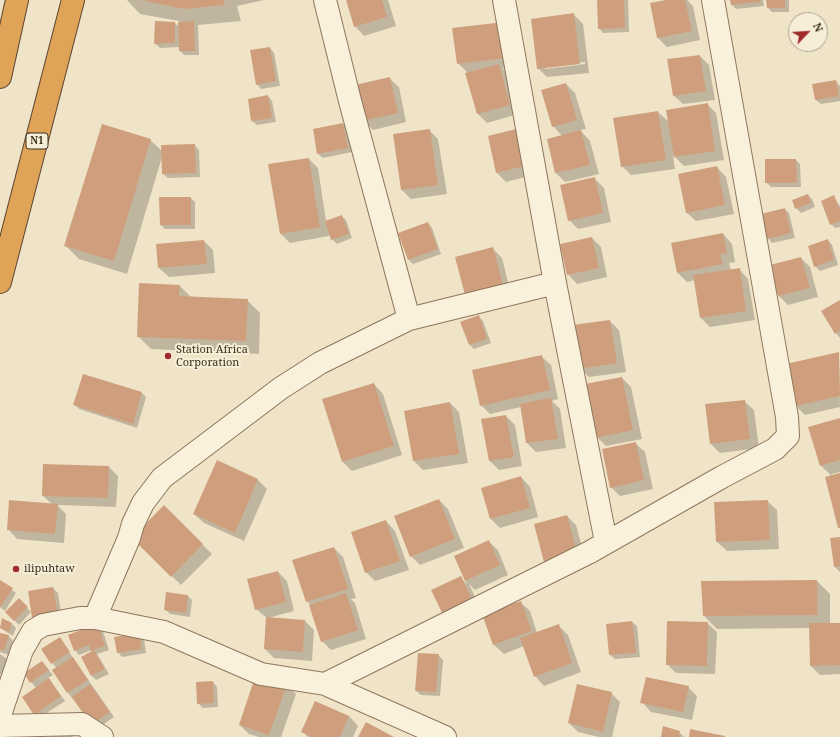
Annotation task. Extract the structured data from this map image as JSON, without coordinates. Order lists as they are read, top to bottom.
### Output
{
  "streets": {
    "highway": ["N1"]
  },
  "places": ["Station Africa Corporation", "ilipuhtaw"],
  "north": "top right"
}
